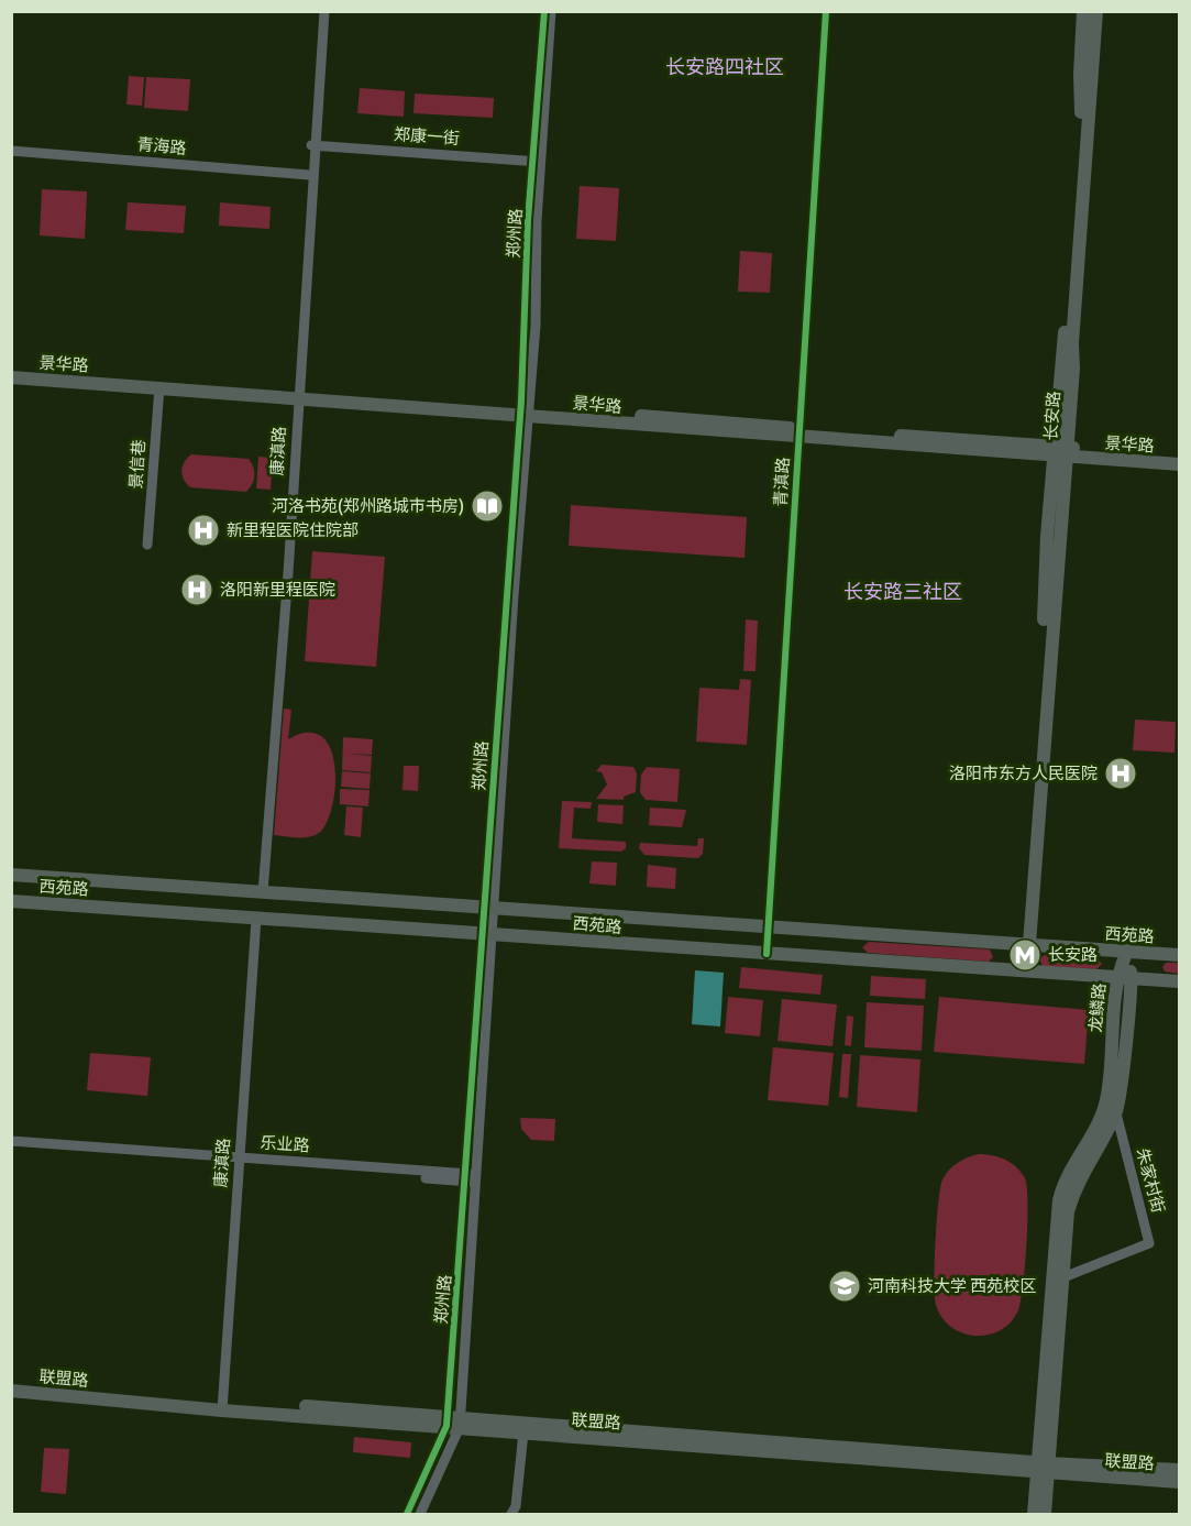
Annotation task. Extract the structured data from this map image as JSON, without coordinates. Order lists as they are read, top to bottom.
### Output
{
  "streets": {
    "main road": [
      "景华路",
      "长安路",
      "西苑路",
      "龙鳞路",
      "联盟路"
    ],
    "street": [
      "郑康一街",
      "青海路",
      "郑州路",
      "康滇路",
      "景信巷",
      "青滇路",
      "乐业路",
      "朱家村街"
    ]
  },
  "crossings": [
    ["郑康一街", "郑州路"],
    ["郑康一街", "康滇路"],
    ["青海路", "康滇路"],
    ["郑州路", "景华路"],
    ["郑州路", "西苑路"],
    ["郑州路", "乐业路"],
    ["郑州路", "联盟路"],
    ["景华路", "长安路"],
    ["景华路", "康滇路"],
    ["景华路", "景信巷"],
    ["景华路", "青滇路"],
    ["长安路", "西苑路"],
    ["康滇路", "西苑路"],
    ["康滇路", "乐业路"],
    ["康滇路", "联盟路"],
    ["青滇路", "西苑路"],
    ["西苑路", "龙鳞路"],
    ["龙鳞路", "朱家村街"],
    ["龙鳞路", "联盟路"]
  ],
  "districts": ["长安路四社区", "长安路三社区"],
  "places": {
    "library": ["河洛书苑(郑州路城市书房)"],
    "hospital": ["新里程医院住院部", "洛阳新里程医院", "洛阳市东方人民医院"],
    "metro station": ["长安路"],
    "school or university": ["河南科技大学 西苑校区"]
  }
}
